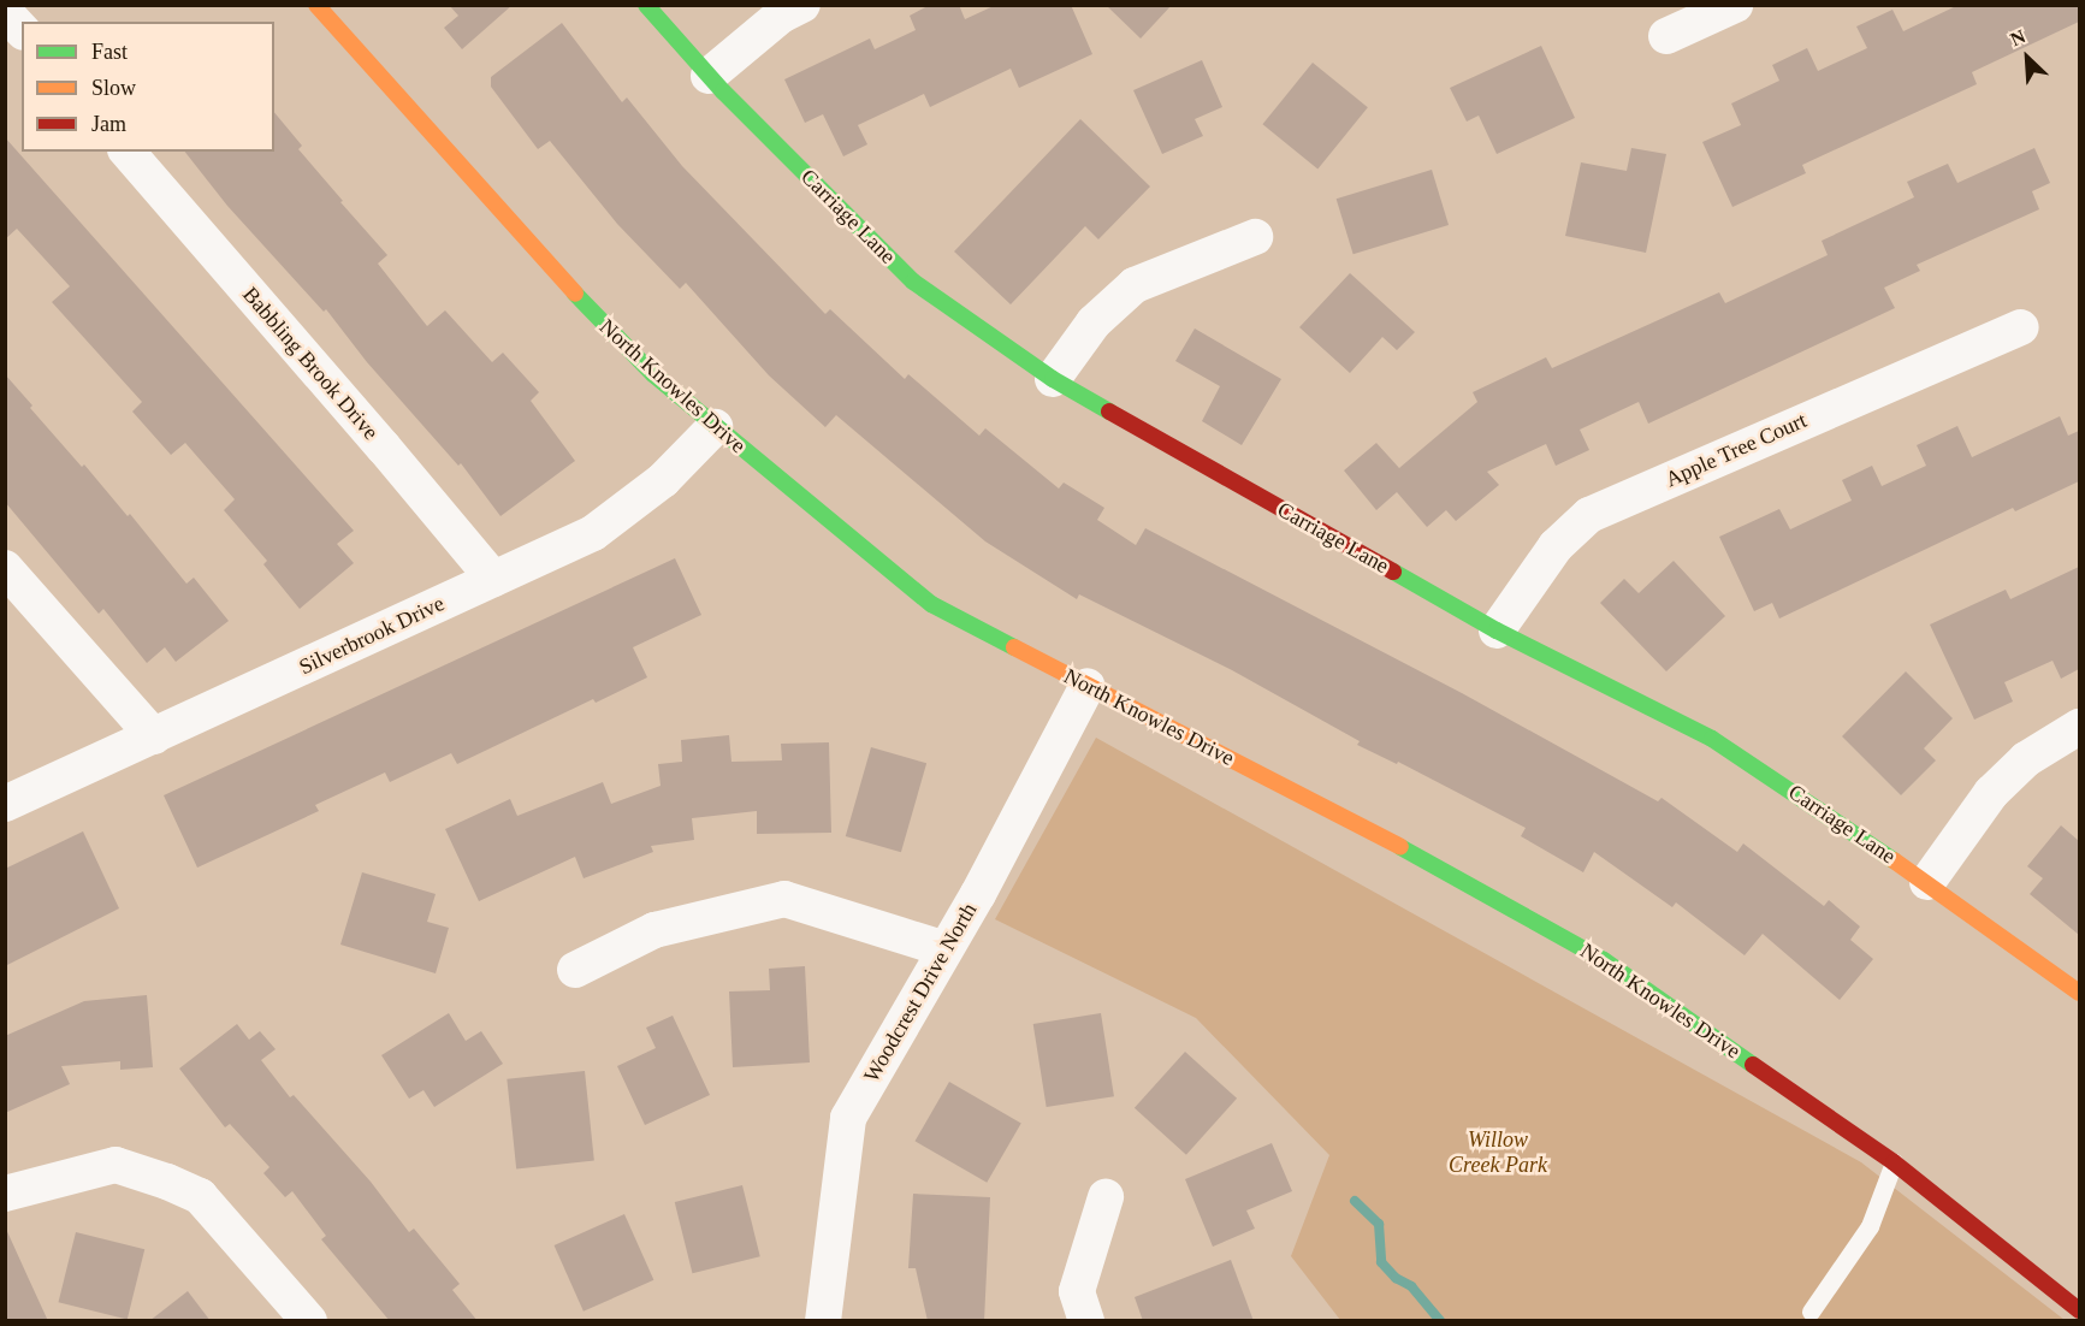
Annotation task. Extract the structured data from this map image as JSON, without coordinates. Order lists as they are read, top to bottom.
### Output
{
  "streets": {
    "street": [
      "Carriage Lane",
      "Babbling Brook Drive",
      "North Knowles Drive",
      "Apple Tree Court",
      "Silverbrook Drive",
      "Woodcrest Drive North"
    ]
  },
  "crossings": [
    ["Carriage Lane", "Apple Tree Court"],
    ["Babbling Brook Drive", "Silverbrook Drive"],
    ["North Knowles Drive", "Silverbrook Drive"],
    ["North Knowles Drive", "Woodcrest Drive North"]
  ],
  "parks": ["Willow Creek Park"],
  "legend": ["Fast", "Slow", "Jam"],
  "north": "top left"
}
